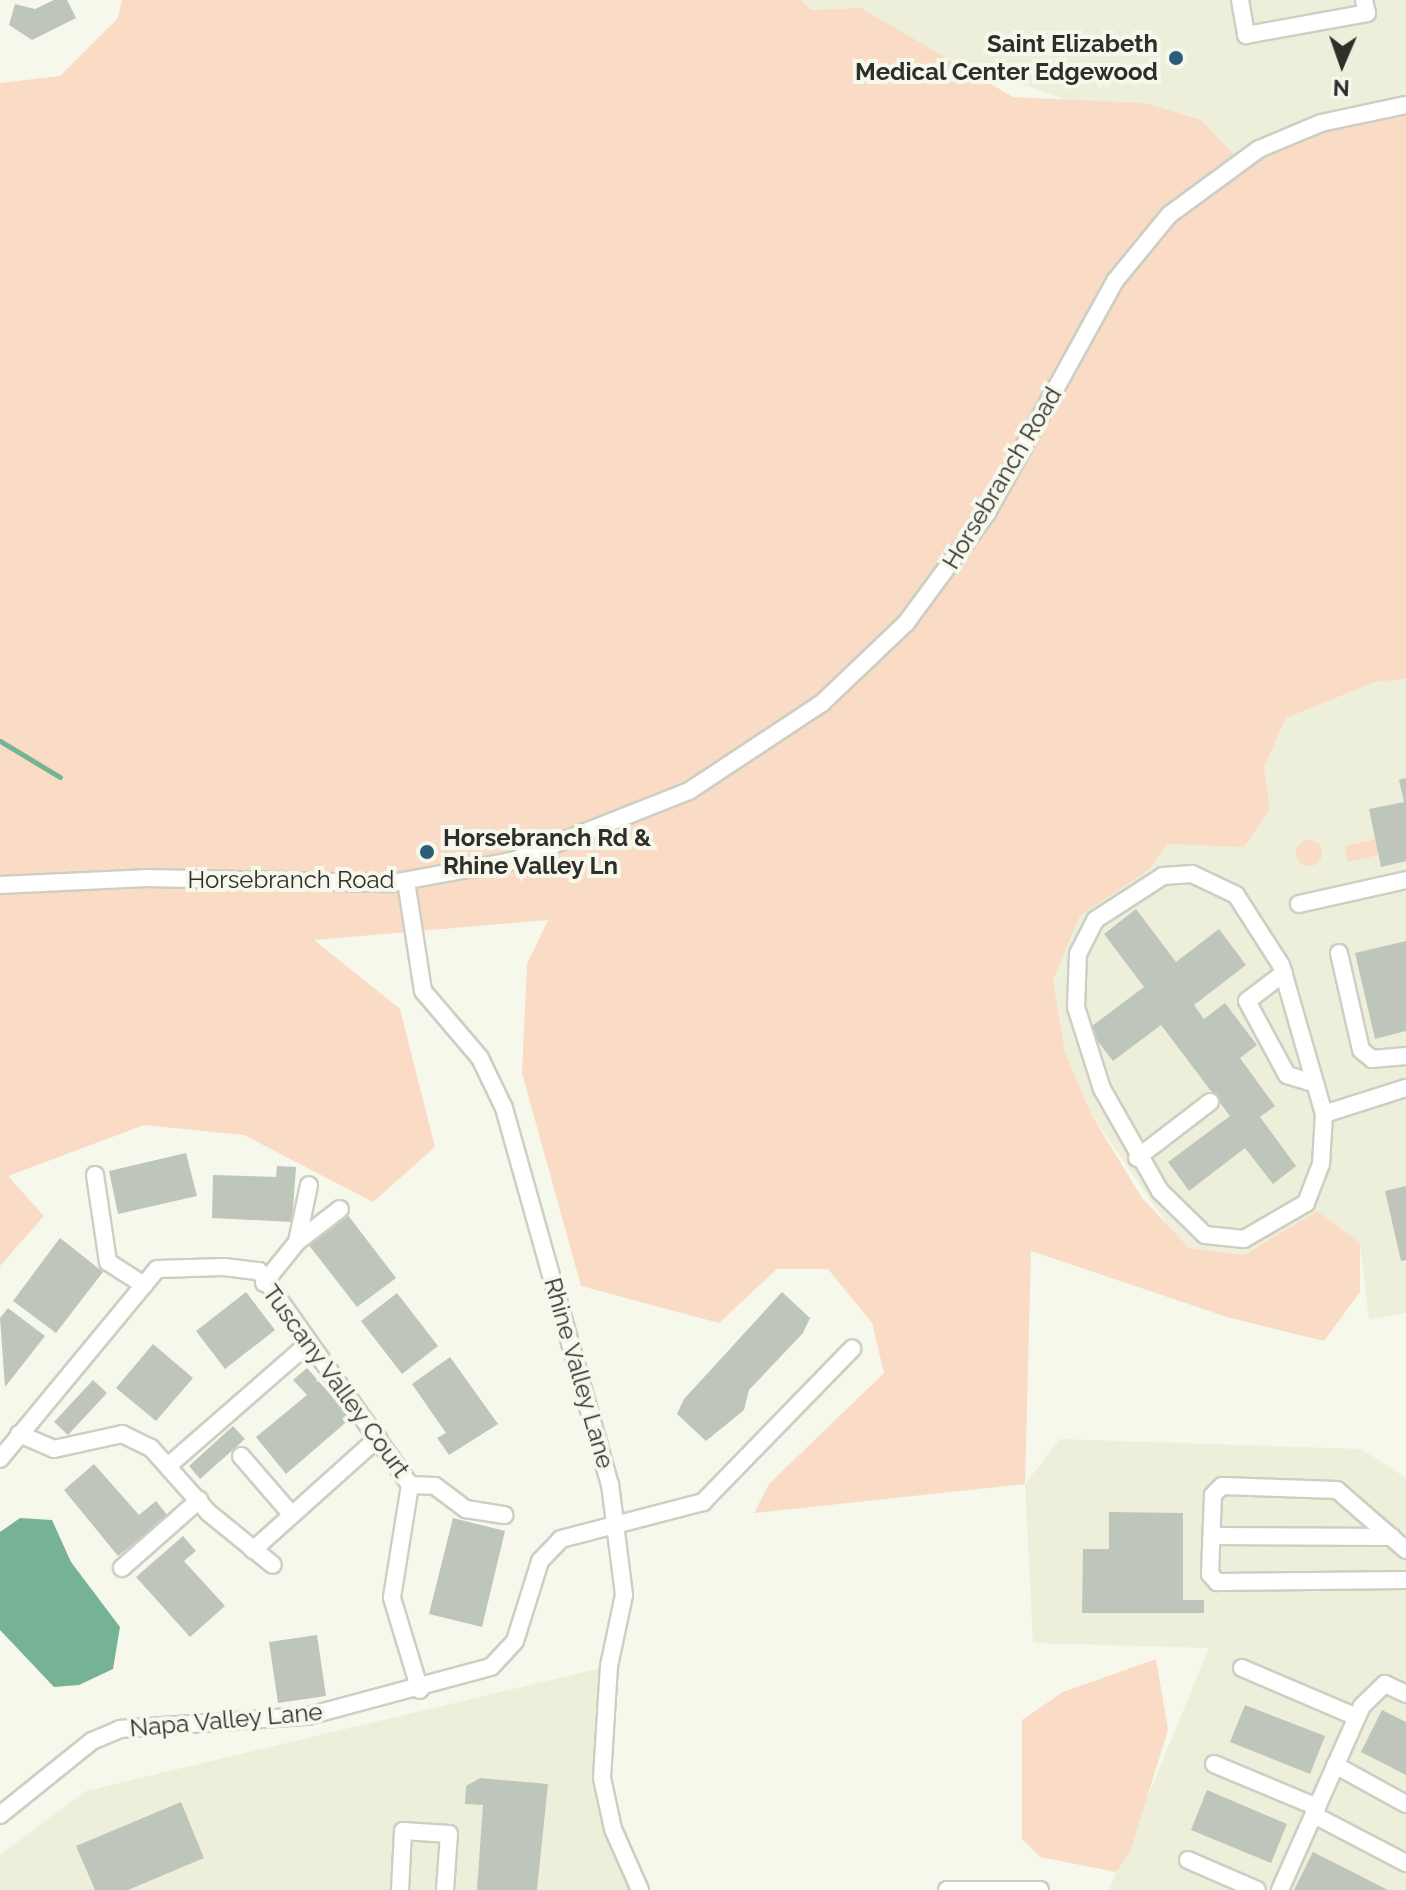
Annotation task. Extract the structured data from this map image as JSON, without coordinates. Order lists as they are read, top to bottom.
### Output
{
  "streets": {
    "street": [
      "Horsebranch Road",
      "Rhine Valley Lane",
      "Tuscany Valley Court",
      "Napa Valley Lane"
    ]
  },
  "crossings": [
    ["Horsebranch Road", "Rhine Valley Lane"],
    ["Rhine Valley Lane", "Napa Valley Lane"],
    ["Tuscany Valley Court", "Napa Valley Lane"]
  ],
  "places": ["Saint Elizabeth Medical Center Edgewood", "Horsebranch Rd & Rhine Valley Ln"],
  "north": "bottom"
}
